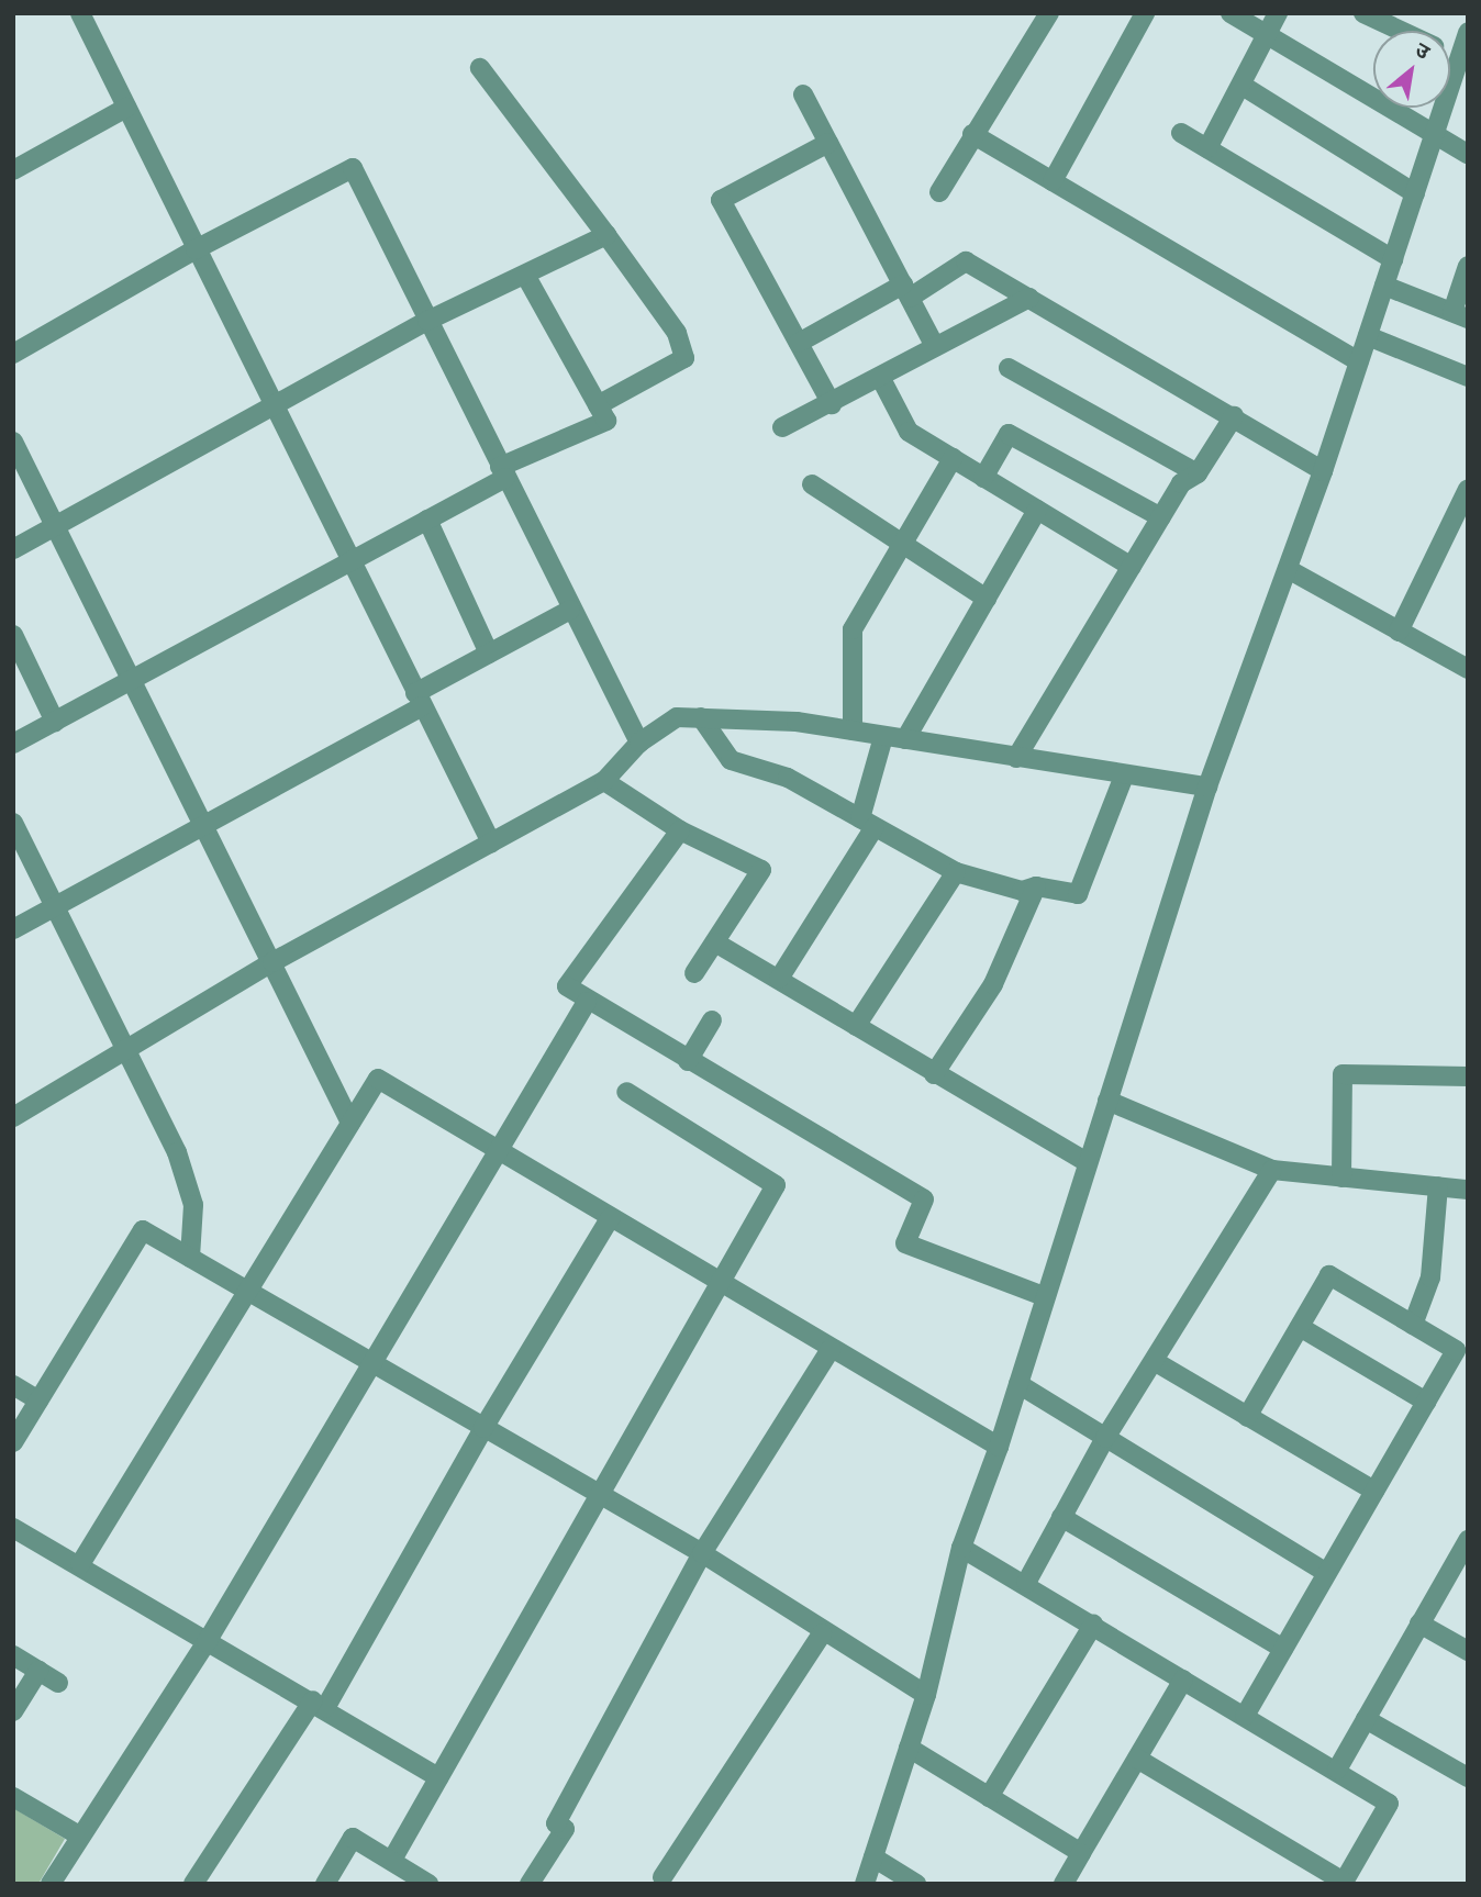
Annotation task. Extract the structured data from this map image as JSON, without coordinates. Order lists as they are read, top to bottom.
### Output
{
  "north": "top right"
}
